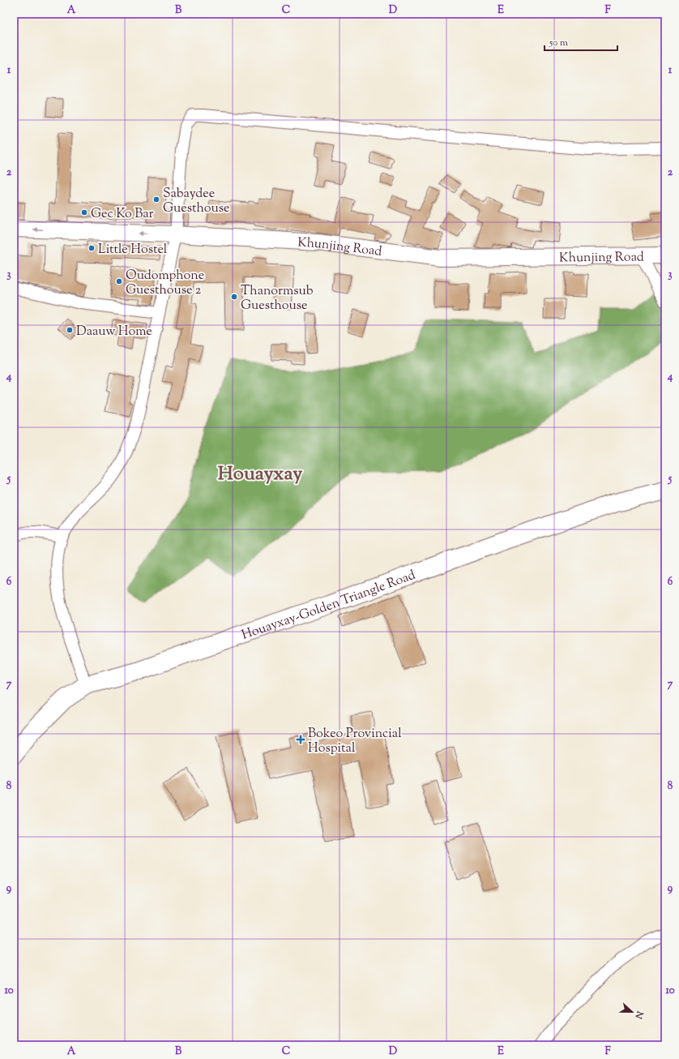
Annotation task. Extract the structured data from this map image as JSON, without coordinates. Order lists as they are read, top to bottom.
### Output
{
  "streets": {
    "main road": ["Khunjing Road", "Houayxay-Golden Triangle Road"]
  },
  "districts": ["Houayxay"],
  "places": {
    "other": [
      "Sabaydee Guesthouse",
      "Gec Ko Bar",
      "Little Hostel",
      "Oudomphone Guesthouse 2",
      "Thanormsub Guesthouse",
      "Daauw Home"
    ],
    "health": ["Bokeo Provincial Hospital"]
  },
  "scale_bar": "50 m",
  "north": "right",
  "grid": {
    "columns": [
      "A",
      "B",
      "C",
      "D",
      "E",
      "F"
    ],
    "rows": [
      "1",
      "2",
      "3",
      "4",
      "5",
      "6",
      "7",
      "8",
      "9",
      "10"
    ]
  }
}
